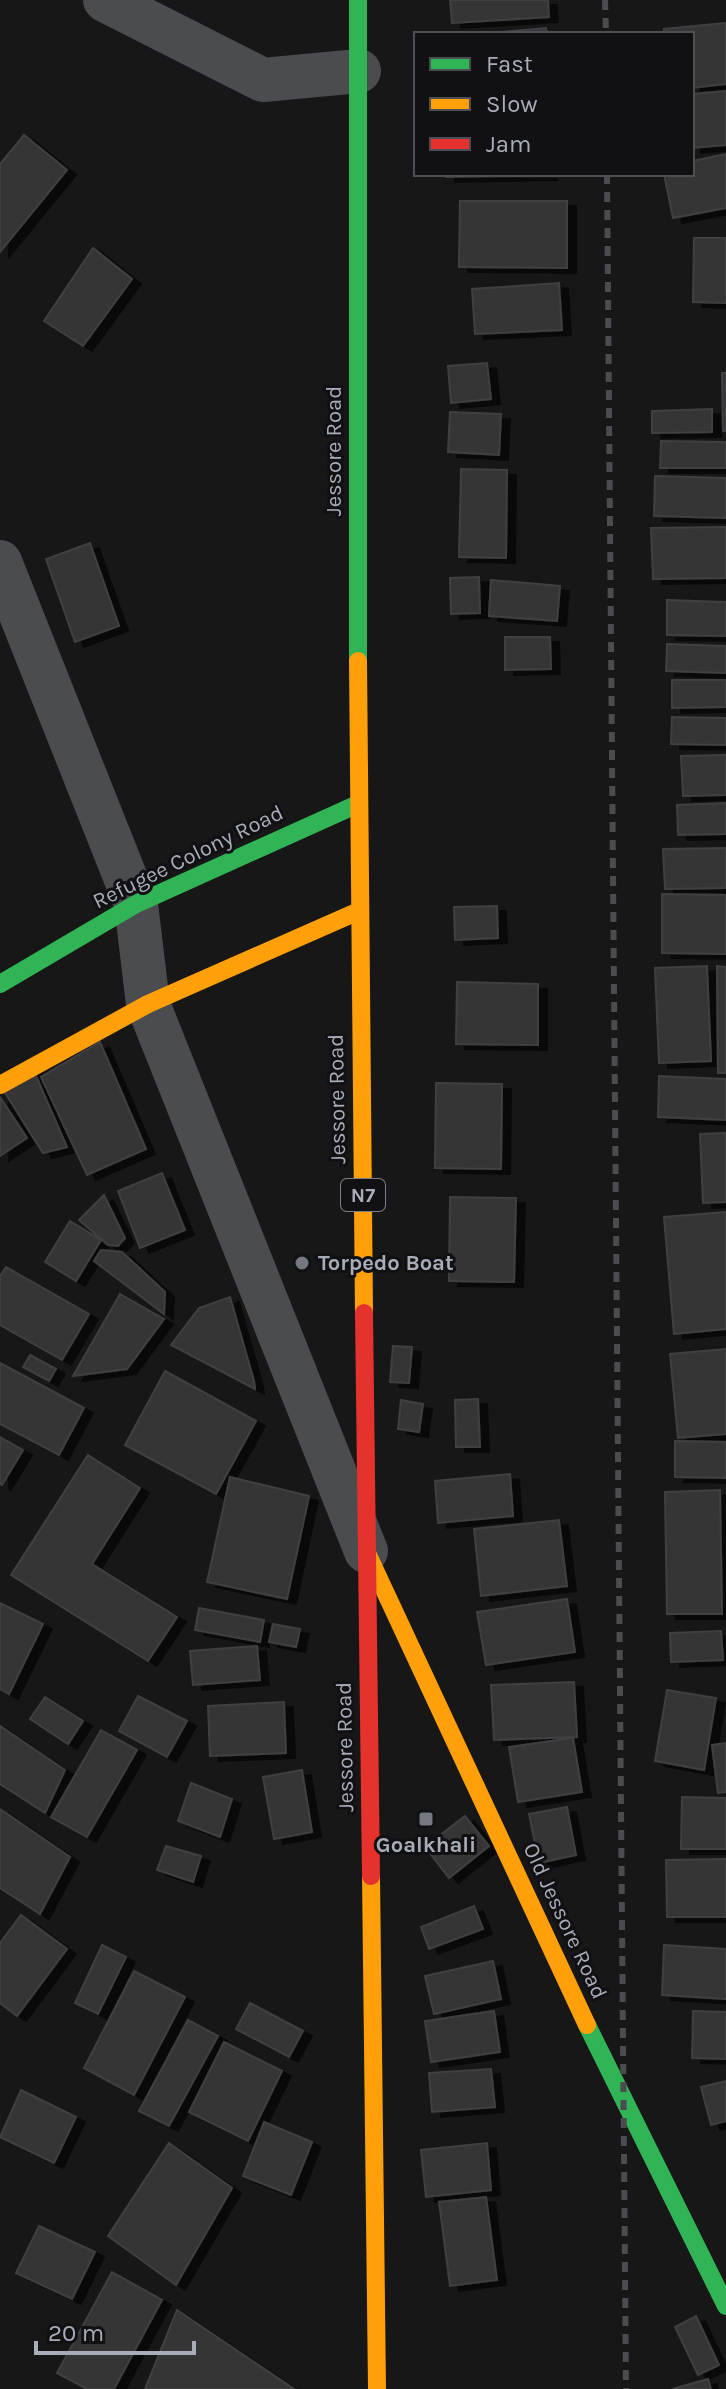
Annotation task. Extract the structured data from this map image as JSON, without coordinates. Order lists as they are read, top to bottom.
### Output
{
  "streets": {
    "main road": [
      "Jessore Road",
      "Refugee Colony Road",
      "N7",
      "Old Jessore Road"
    ]
  },
  "crossings": [
    ["Jessore Road", "Refugee Colony Road"],
    ["Jessore Road", "Old Jessore Road"]
  ],
  "places": {
    "other": ["Torpedo Boat"],
    "transit": ["Goalkhali"]
  },
  "legend": ["Fast", "Slow", "Jam"],
  "scale_bar": "20 m"
}
